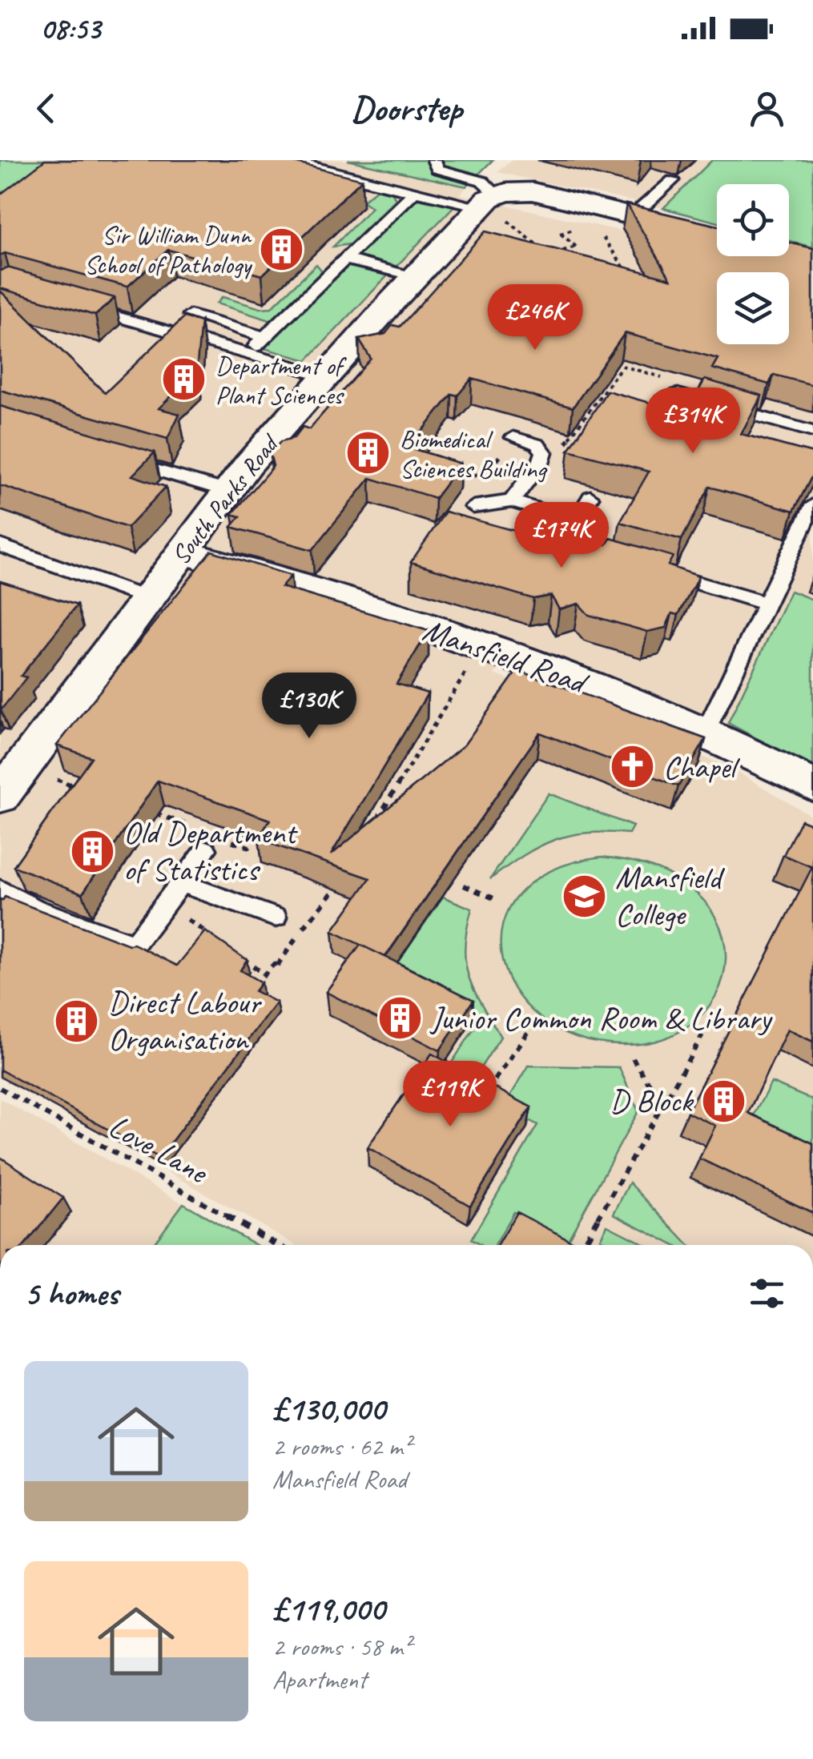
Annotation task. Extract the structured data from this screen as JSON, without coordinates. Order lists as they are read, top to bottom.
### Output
{
  "streets": {
    "street": ["South Parks Road", "Mansfield Road"],
    "path": ["Love Lane"]
  },
  "crossings": [
    ["South Parks Road", "Mansfield Road"]
  ],
  "places": {
    "building": [
      "Sir William Dunn School of Pathology",
      "Department of Plant Sciences",
      "Biomedical Sciences Building",
      "Old Department of Statistics",
      "Junior Common Room & Library",
      "Direct Labour Organisation",
      "D Block"
    ],
    "church": ["Chapel"],
    "school or university": ["Mansfield College"]
  },
  "page": {
    "status": "08:53",
    "header": "Doorstep",
    "price": [
      "£246K",
      "£314K",
      "£174K",
      "£130K",
      "£119K"
    ],
    "heading": "5 homes",
    "list": [
      {
        "name": "£130,000",
        "note": "2 rooms · 62 m² · Mansfield Road"
      },
      {
        "name": "£119,000",
        "note": "2 rooms · 58 m² · Apartment"
      }
    ]
  }
}
